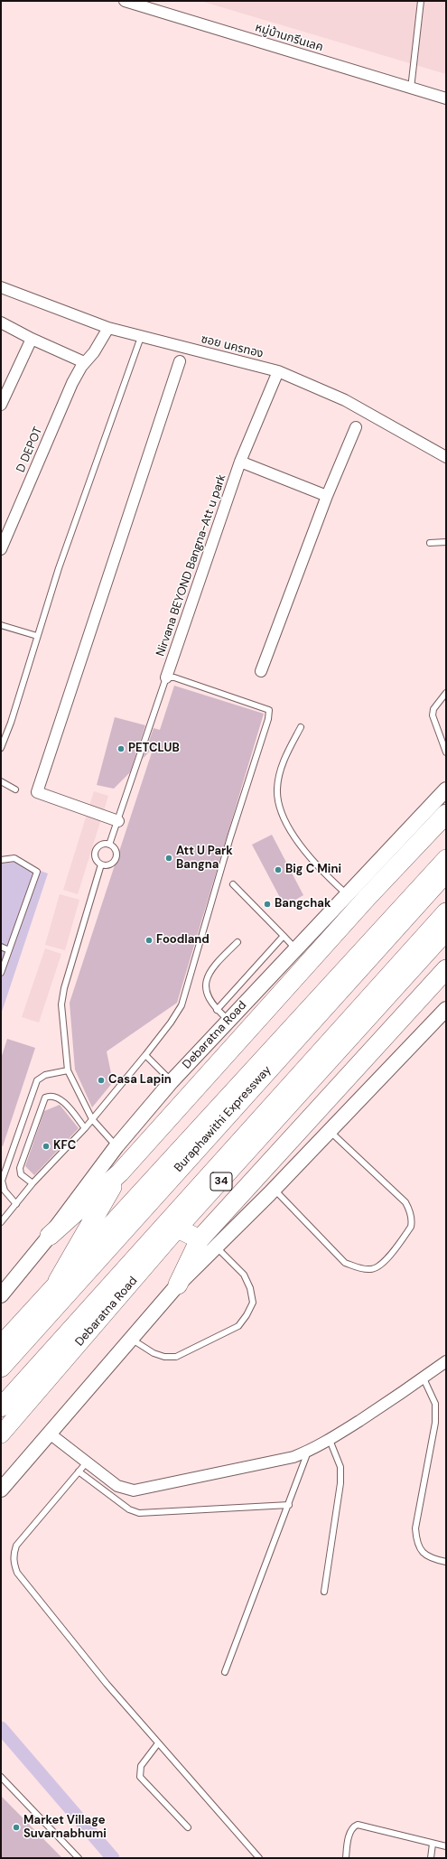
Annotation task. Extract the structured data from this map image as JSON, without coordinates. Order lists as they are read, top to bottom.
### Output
{
  "streets": {
    "highway": ["Debaratna Road", "Buraphawithi Expressway", "34"],
    "street": [
      "หมู่บ้านกรีนเลค",
      "ซอย นครทอง",
      "D DEPOT",
      "Nirvana BEYOND Bangna-Att u park"
    ]
  },
  "crossings": [
    ["ซอย นครทอง", "D DEPOT"],
    ["ซอย นครทอง", "Nirvana BEYOND Bangna-Att u park"]
  ],
  "places": [
    "PETCLUB",
    "Att U Park Bangna",
    "Big C Mini",
    "Bangchak",
    "Foodland",
    "Casa Lapin",
    "KFC",
    "Market Village Suvarnabhumi"
  ]
}
